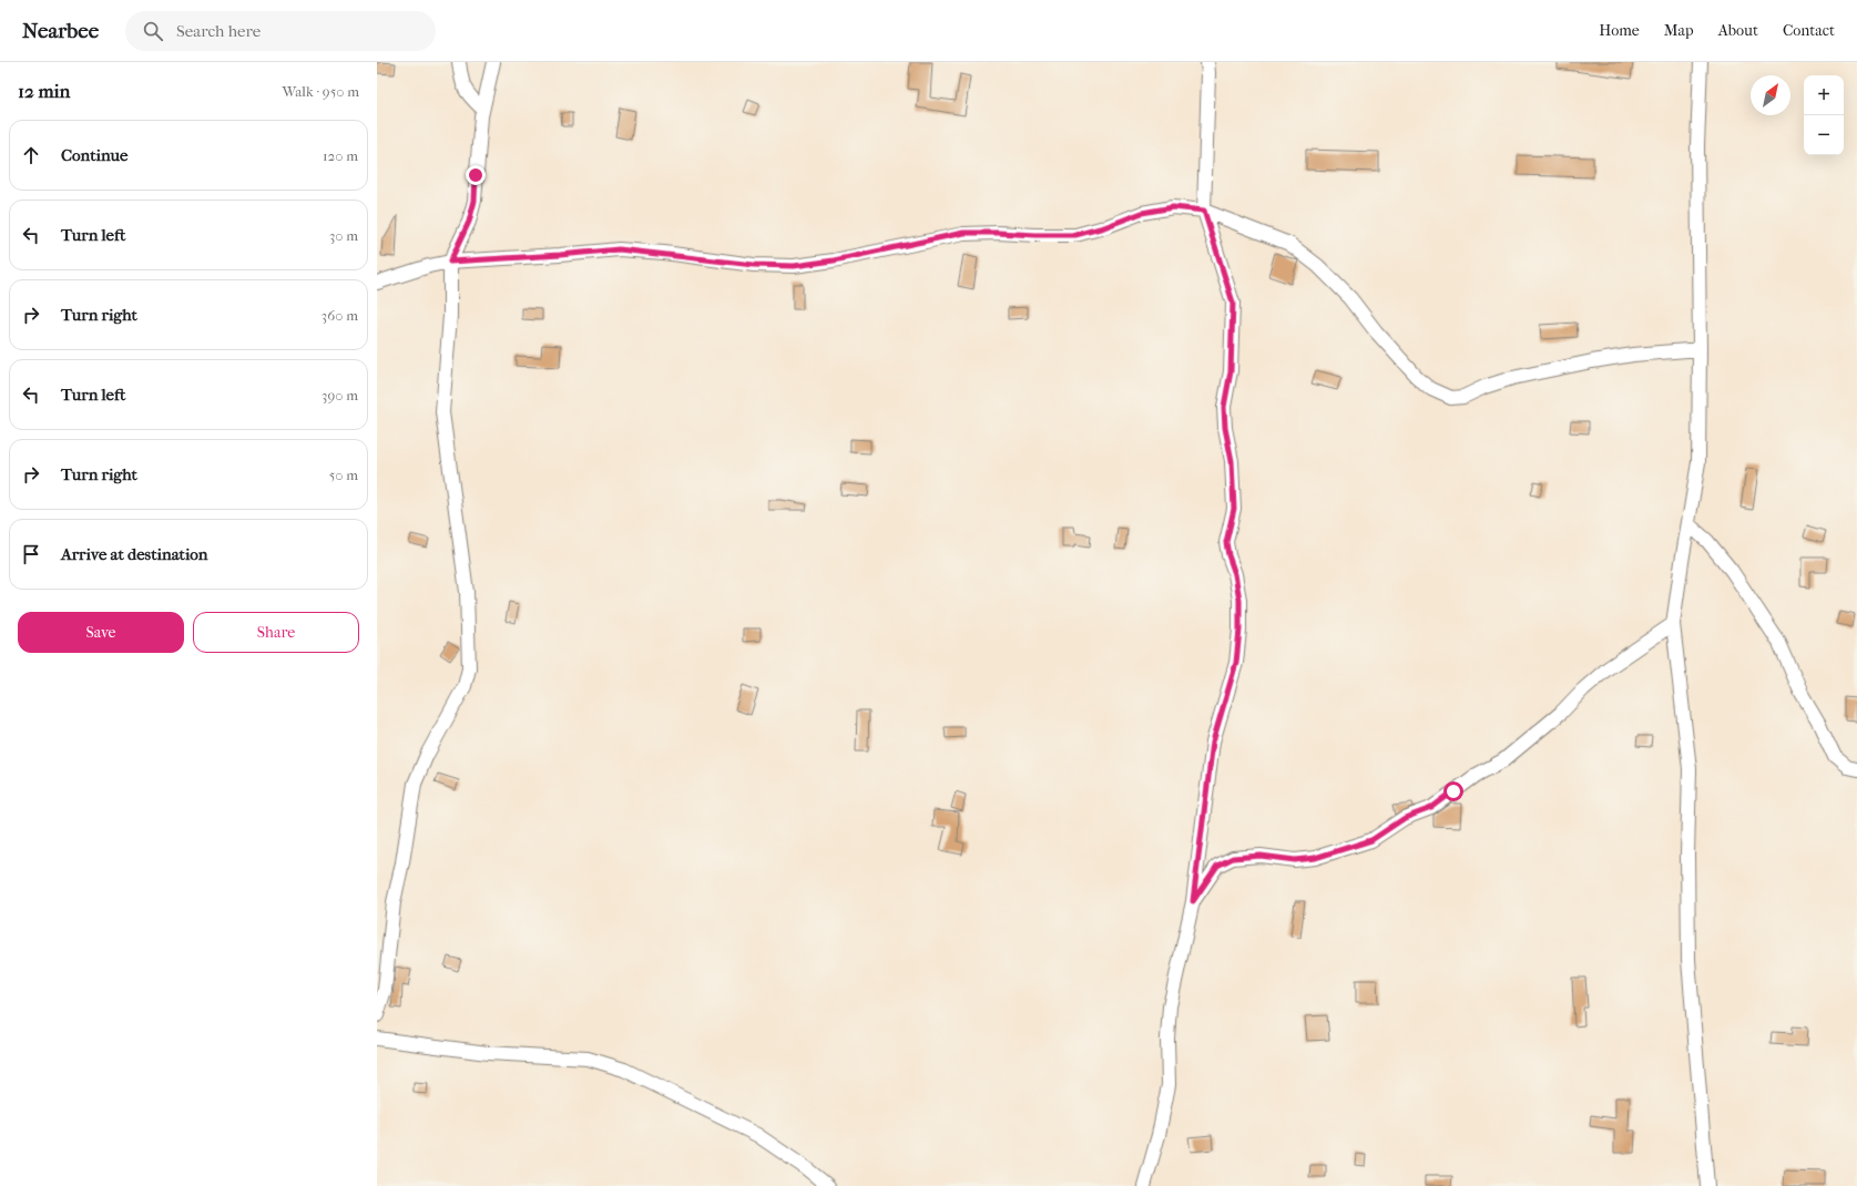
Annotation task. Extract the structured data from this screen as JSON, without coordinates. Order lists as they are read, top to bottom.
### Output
{
  "north": "top right",
  "page": {
    "header": "Nearbee",
    "search": "Search here",
    "nav": [
      "Home",
      "Map",
      "About",
      "Contact"
    ],
    "heading": ["12 min", "Walk · 950 m"],
    "map_buttons": ["+", "−"],
    "list": [
      ["Continue", "120 m"],
      ["Turn left", "30 m"],
      ["Turn right", "360 m"],
      ["Turn left", "390 m"],
      ["Turn right", "50 m"],
      "Arrive at destination"
    ],
    "buttons": ["Save", "Share"]
  }
}
